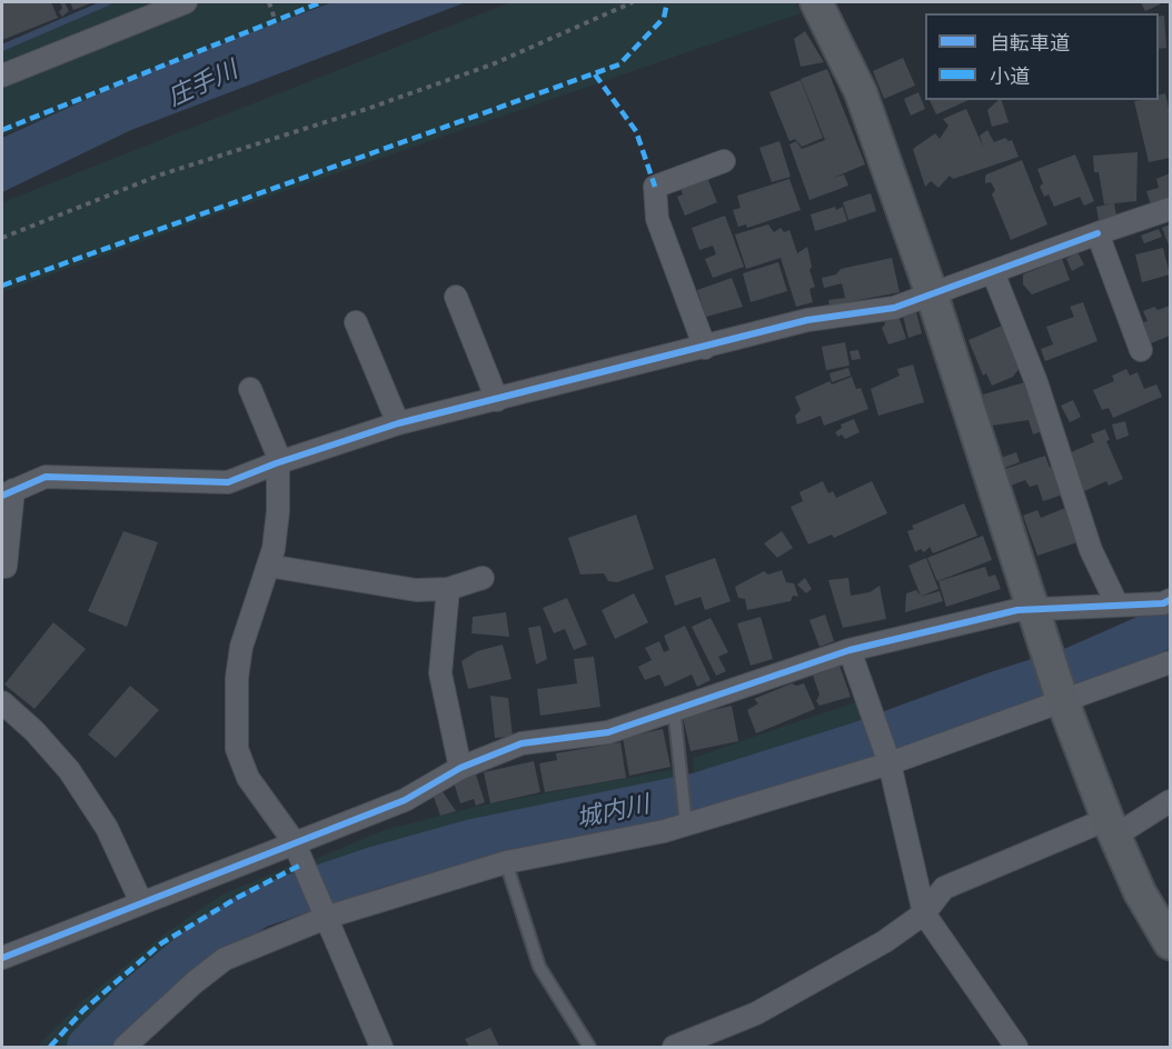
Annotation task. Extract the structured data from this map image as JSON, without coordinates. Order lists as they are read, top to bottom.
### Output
{
  "water": ["庄手川", "城内川"],
  "legend": ["自転車道", "小道"]
}
